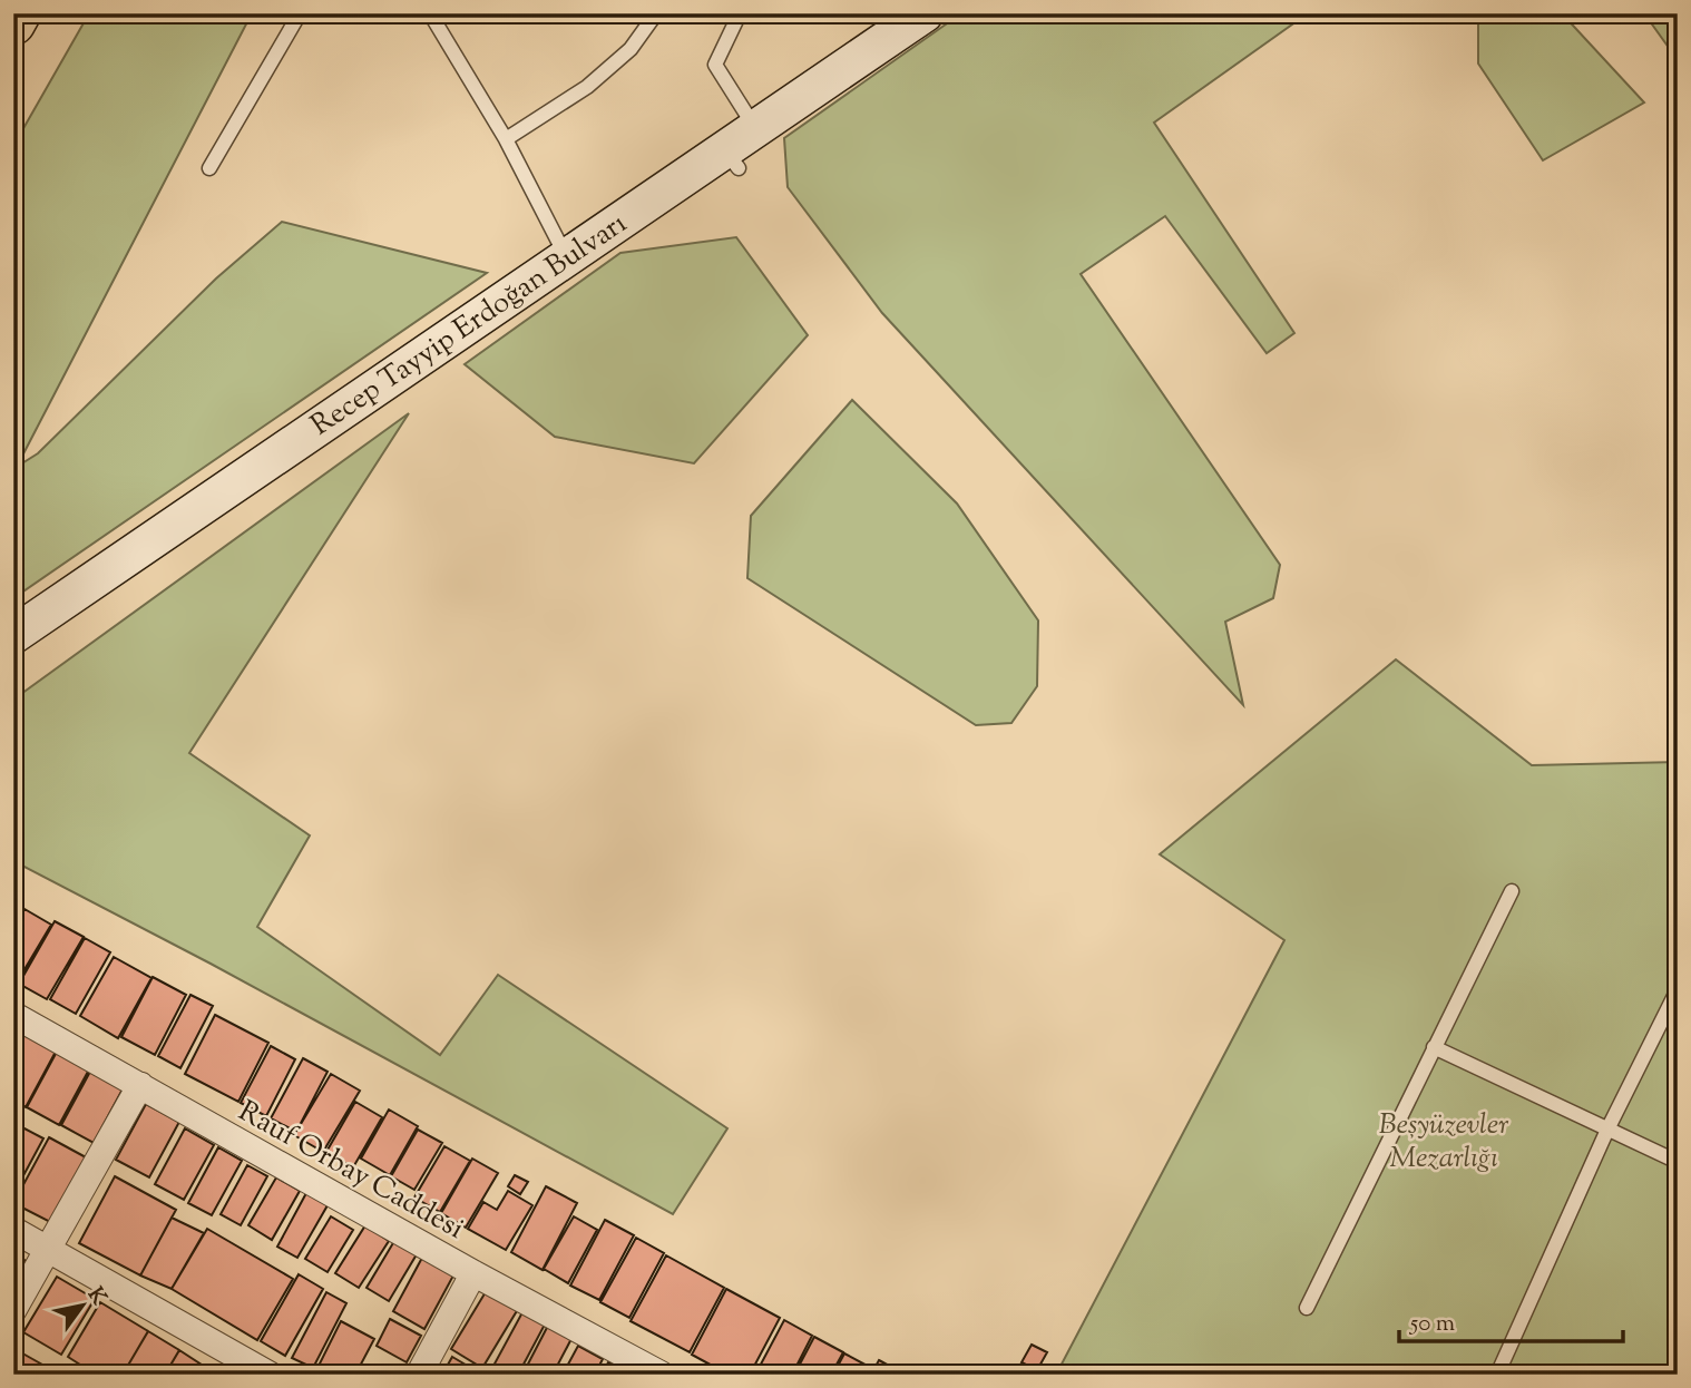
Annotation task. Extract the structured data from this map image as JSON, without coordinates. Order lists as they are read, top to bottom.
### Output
{
  "streets": {
    "street": ["Recep Tayyip Erdoğan Bulvarı", "Rauf Orbay Caddesi"]
  },
  "parks": ["Beşyüzevler Mezarlığı"],
  "scale_bar": "50 m",
  "north": "top right"
}
